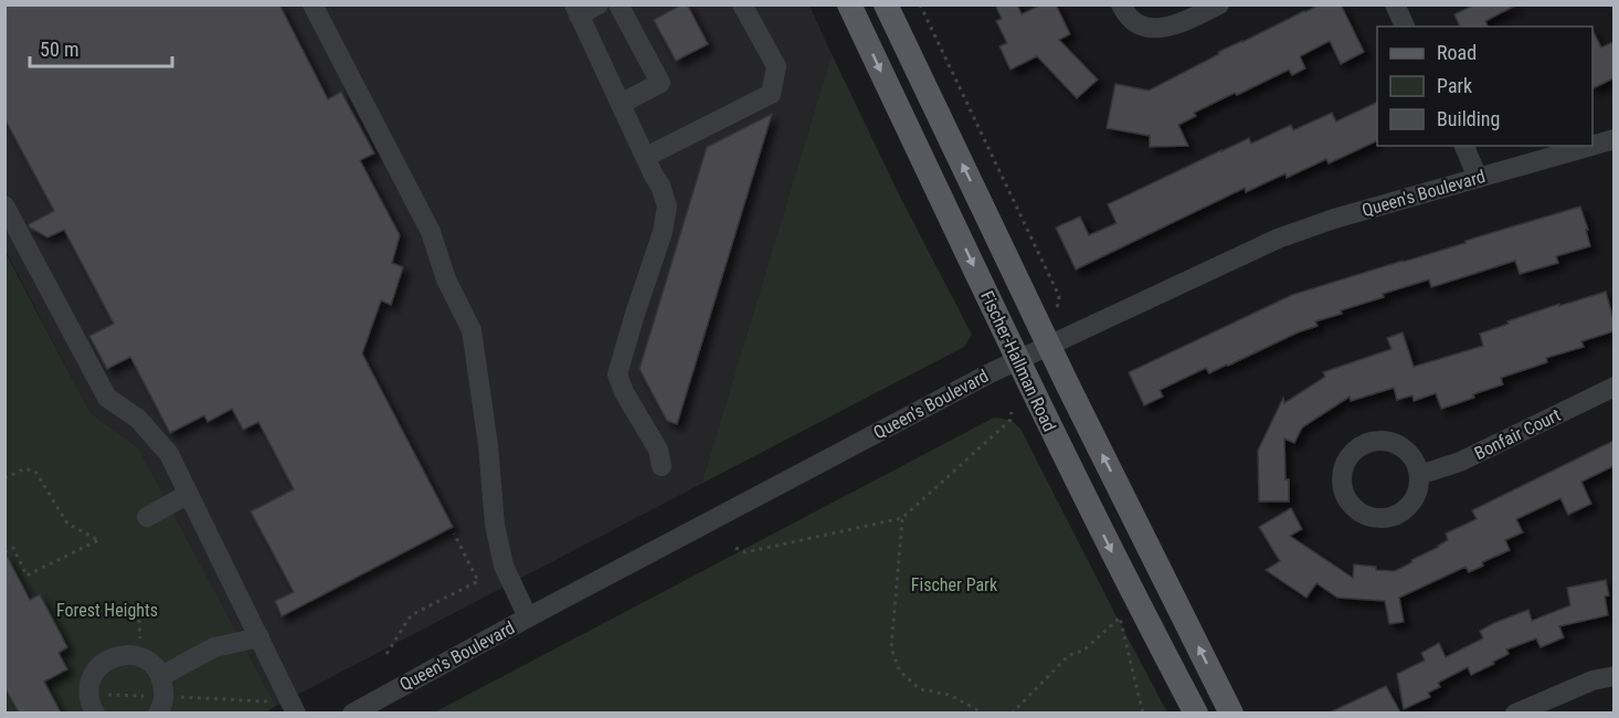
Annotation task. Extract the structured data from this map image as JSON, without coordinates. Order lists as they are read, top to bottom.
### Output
{
  "streets": {
    "main road": ["Fischer-Hallman Road"],
    "street": ["Queen's Boulevard", "Bonfair Court"]
  },
  "crossings": [
    ["Queen's Boulevard", "Fischer-Hallman Road"]
  ],
  "parks": ["Fischer Park", "Forest Heights"],
  "legend": ["Road", "Park", "Building"],
  "scale_bar": "50 m"
}
